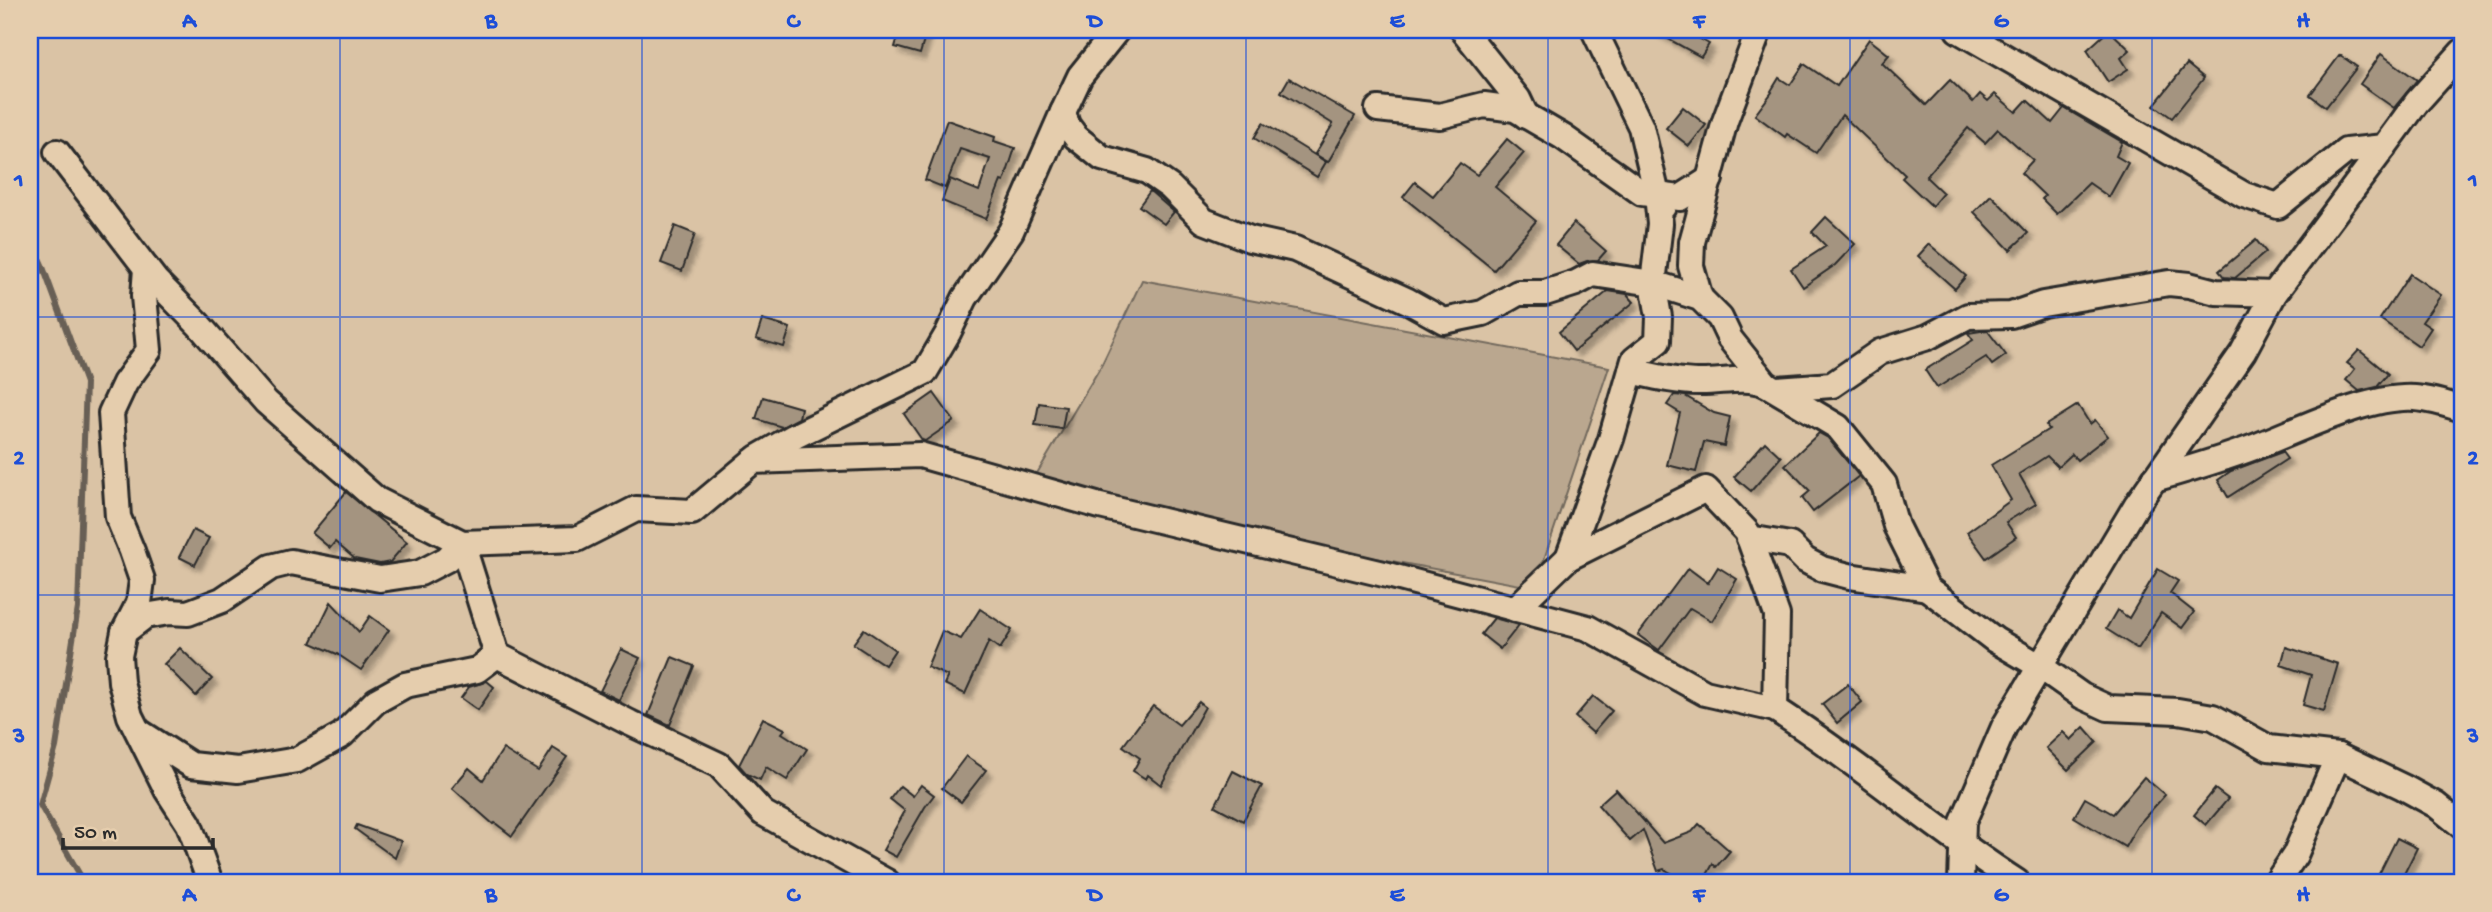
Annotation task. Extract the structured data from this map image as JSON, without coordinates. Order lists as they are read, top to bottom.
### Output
{
  "scale_bar": "50 m",
  "grid": {
    "columns": [
      "A",
      "B",
      "C",
      "D",
      "E",
      "F",
      "G",
      "H"
    ],
    "rows": ["1", "2", "3"]
  }
}
